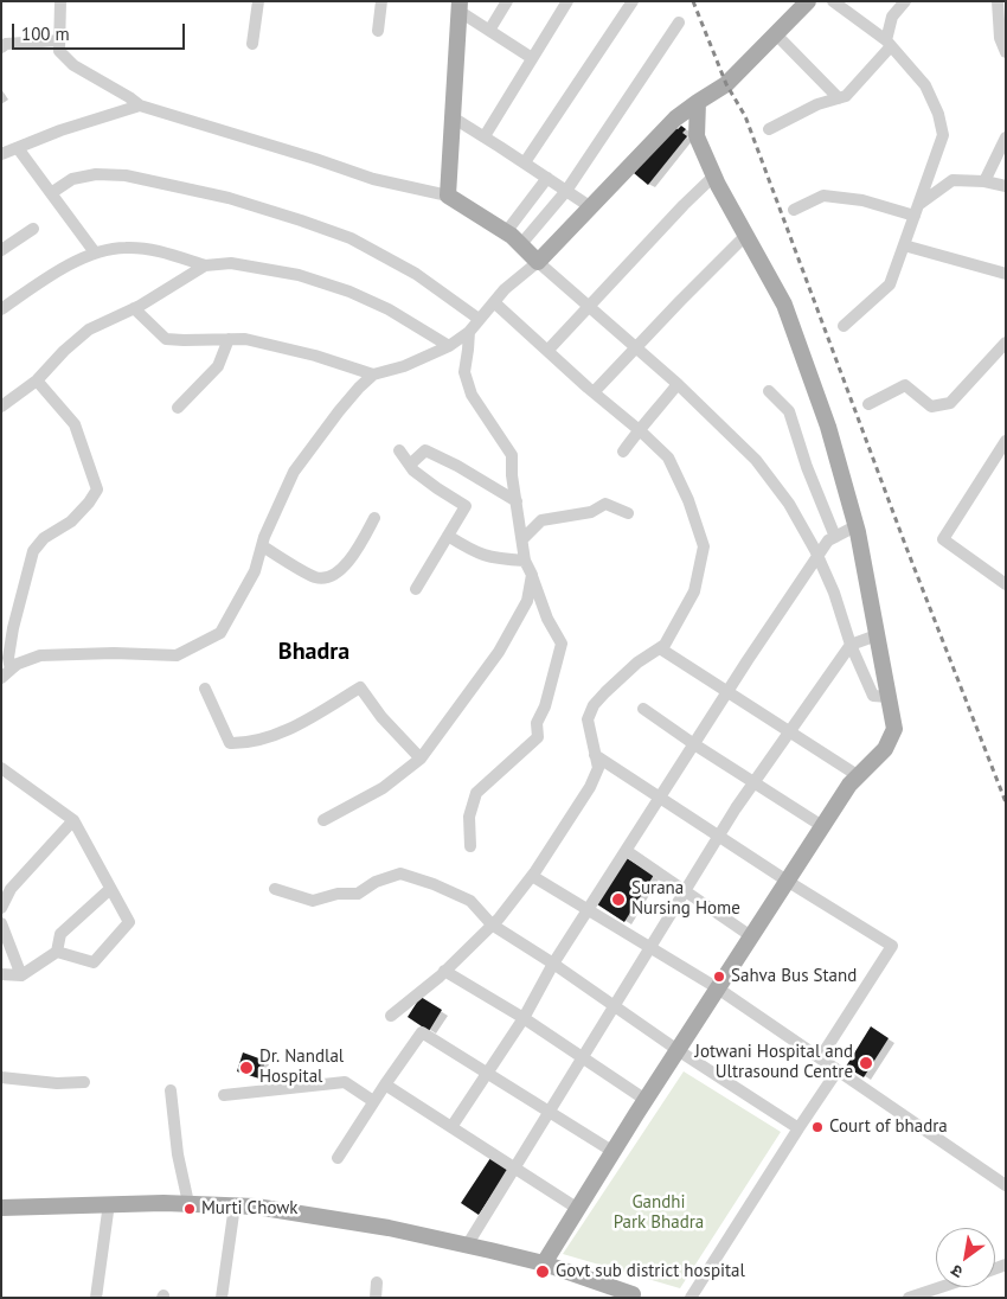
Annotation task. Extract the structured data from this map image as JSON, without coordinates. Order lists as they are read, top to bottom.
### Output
{
  "districts": ["Bhadra"],
  "parks": ["Gandhi Park Bhadra"],
  "places": [
    "Surana Nursing Home",
    "Sahva Bus Stand",
    "Jotwani Hospital and Ultrasound Centre",
    "Dr. Nandlal Hospital",
    "Court of bhadra",
    "Murti Chowk",
    "Govt sub district hospital"
  ],
  "scale_bar": "100 m",
  "north": "bottom left"
}
